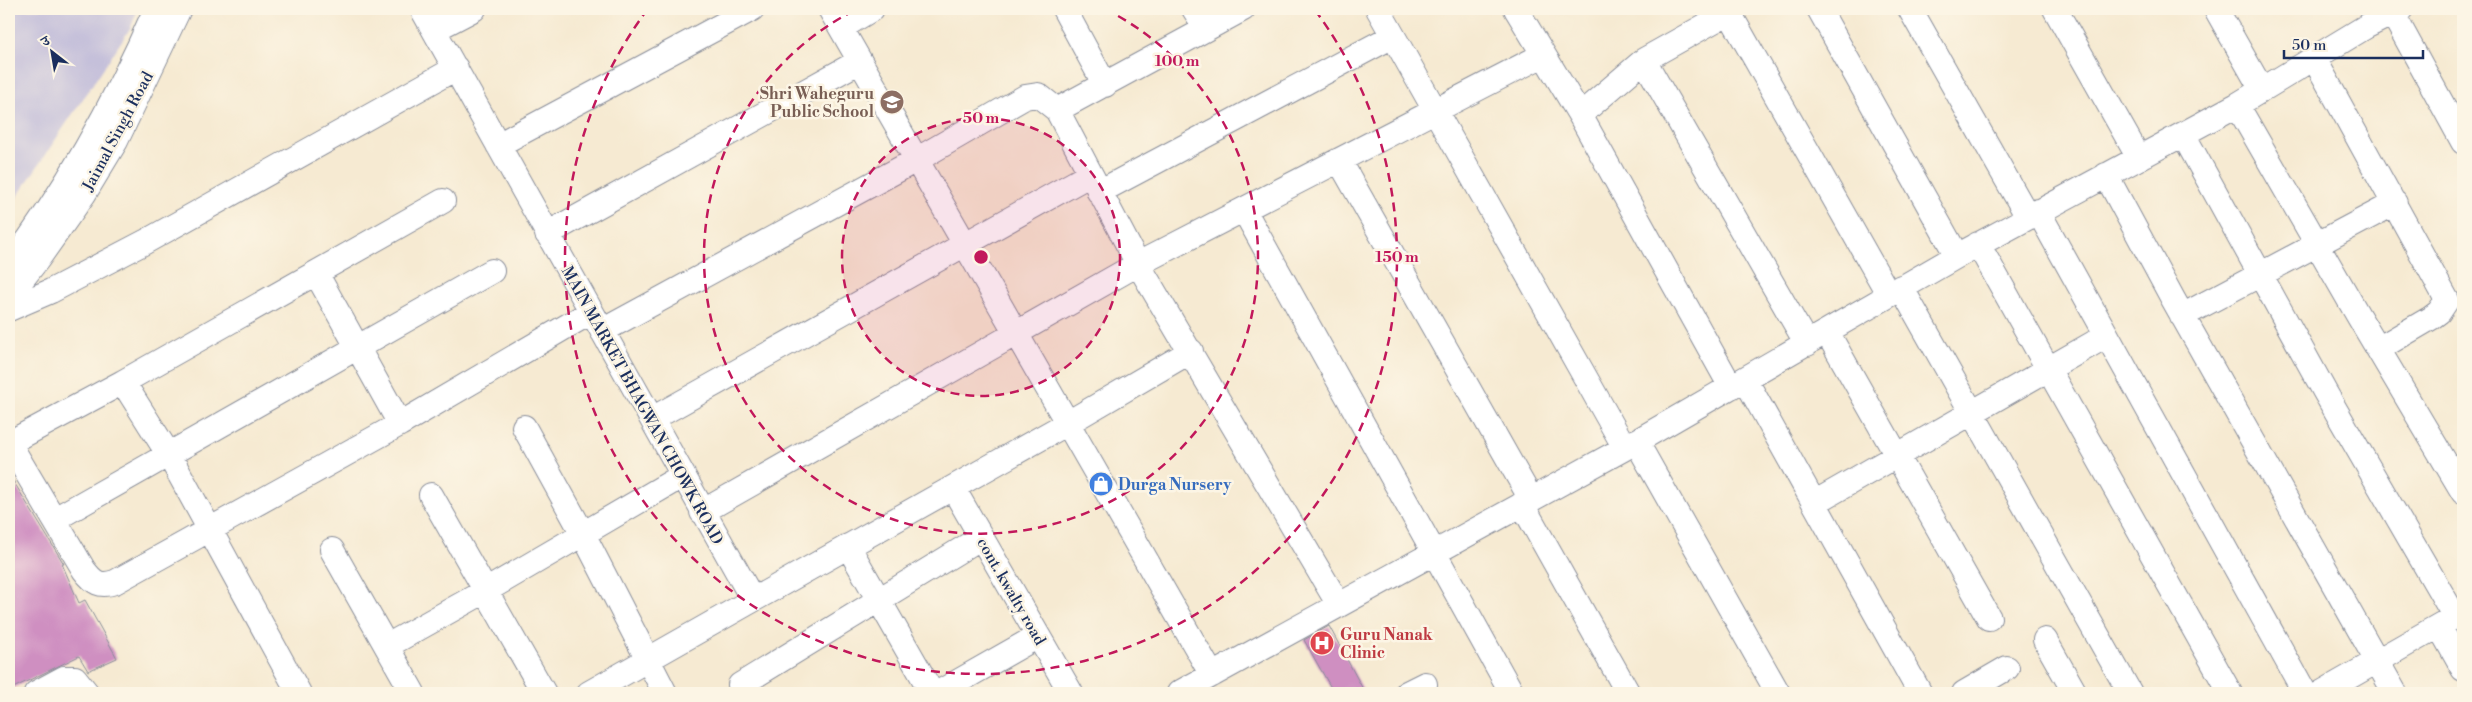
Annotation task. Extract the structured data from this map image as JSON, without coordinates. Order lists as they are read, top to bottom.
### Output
{
  "streets": {
    "street": ["Jaimal Singh Road", "MAIN MARKET BHAGWAN CHOWK ROAD", "cont. kwalty road"]
  },
  "places": {
    "school or university": ["Shri Waheguru Public School"],
    "shop": ["Durga Nursery"],
    "hospital": ["Guru Nanak Clinic"]
  },
  "scale_bar": "50 m",
  "north": "top left",
  "rings": ["100 m", "50 m", "150 m"]
}
